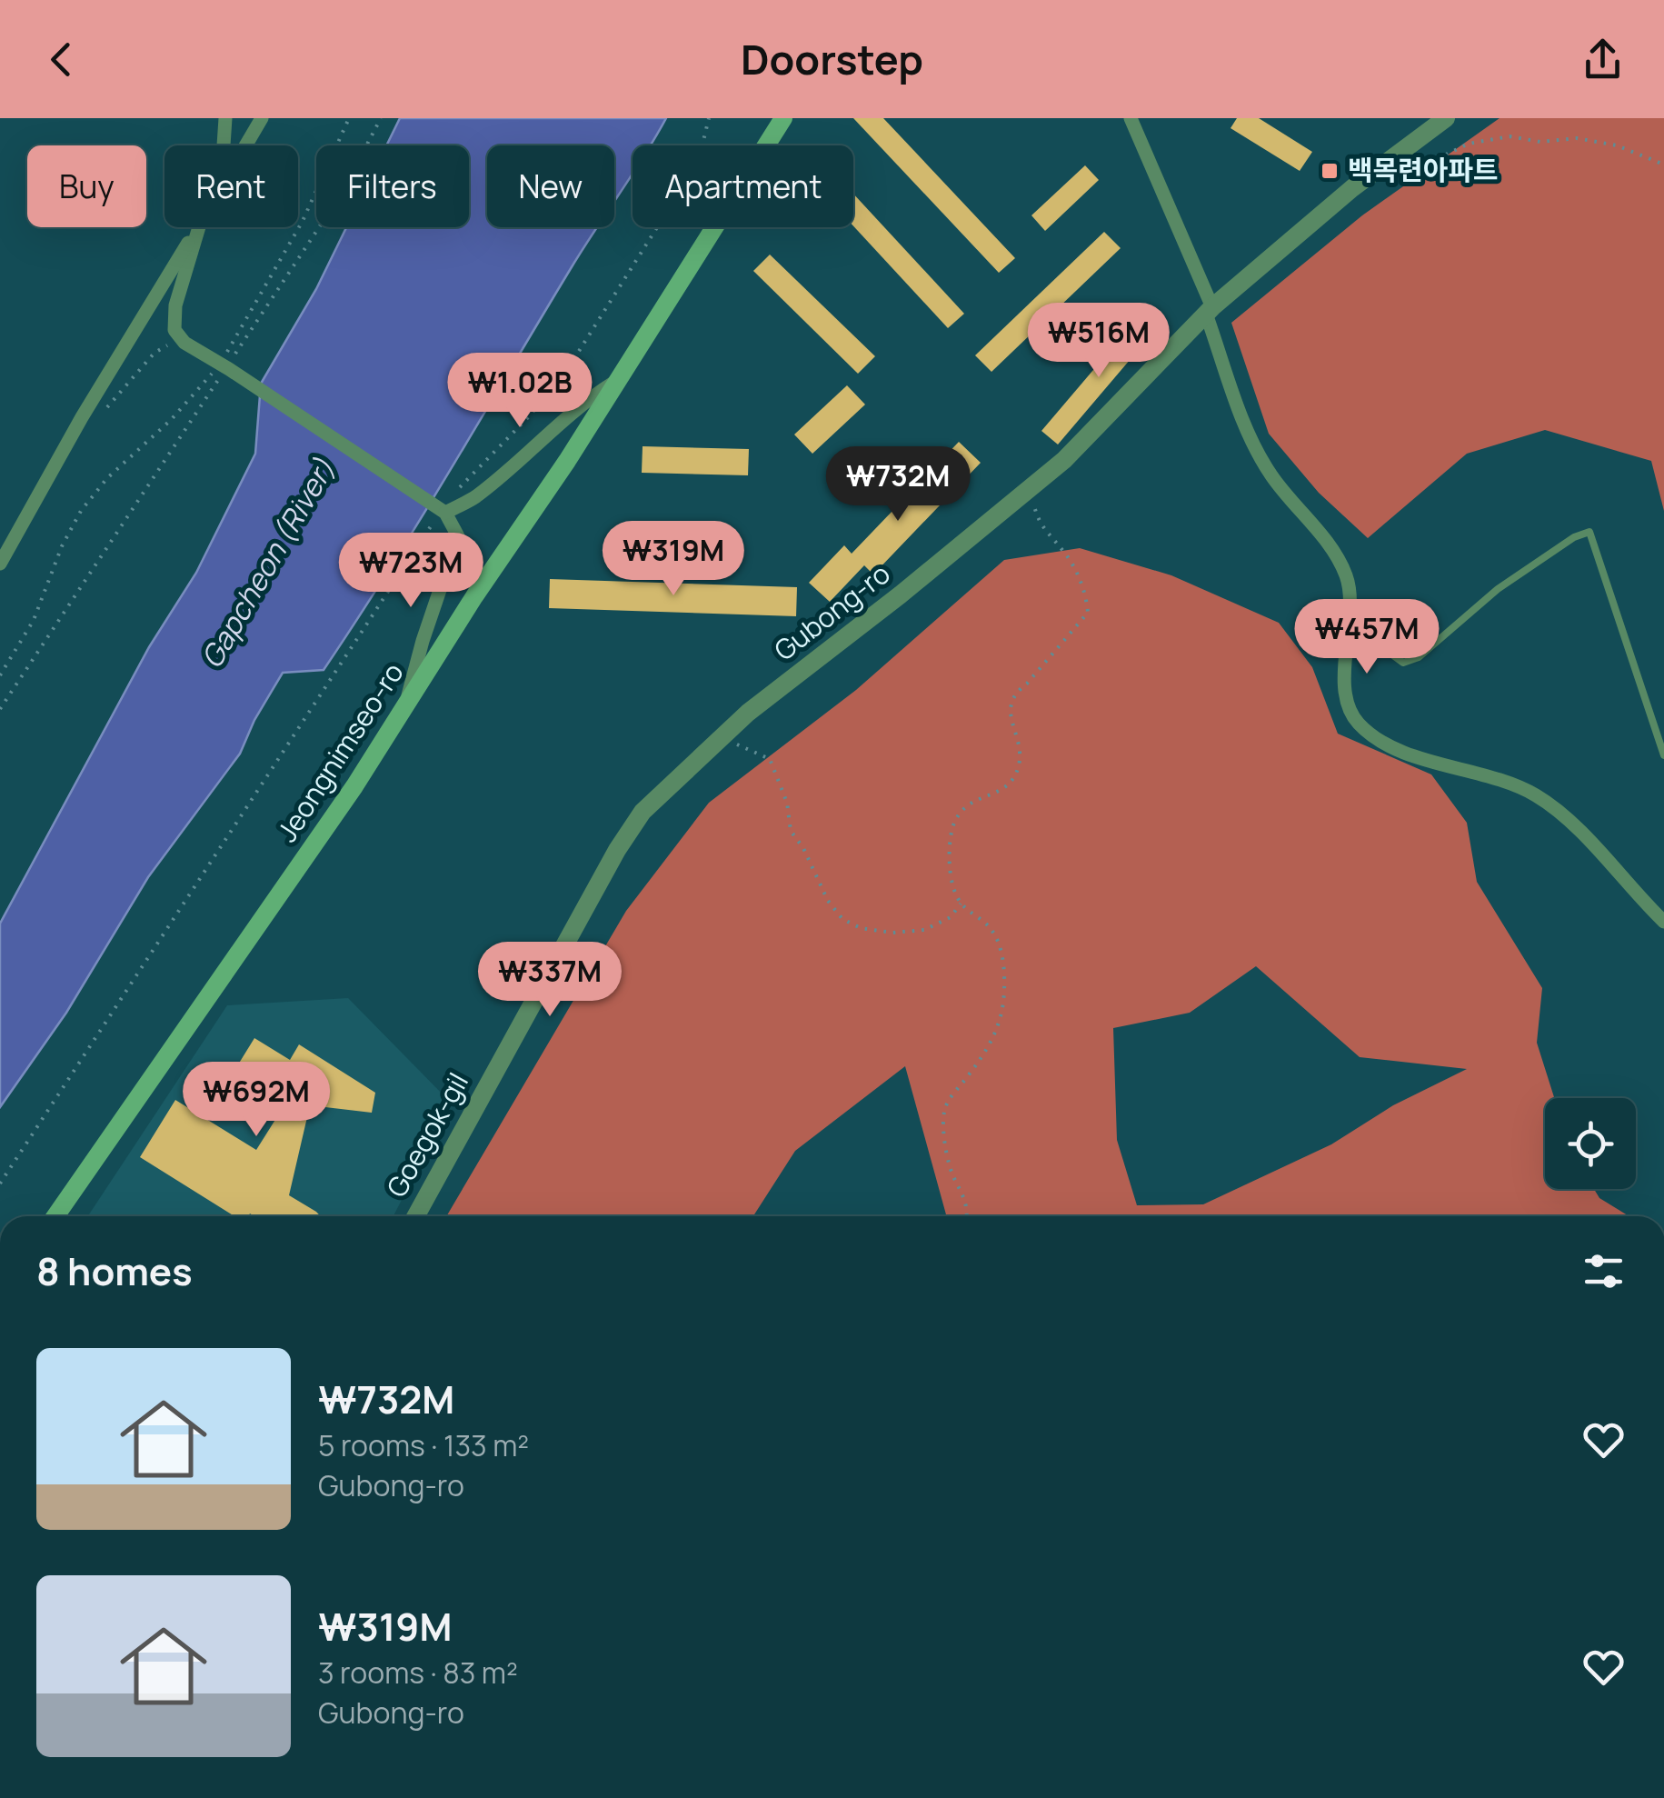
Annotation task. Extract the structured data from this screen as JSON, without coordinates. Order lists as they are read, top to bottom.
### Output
{
  "streets": {
    "main road": ["Jeongnimseo-ro"],
    "street": ["Gubong-ro", "Goegok-gil"]
  },
  "crossings": [
    ["Gubong-ro", "Goegok-gil"]
  ],
  "water": ["Gapcheon (River)"],
  "places": {
    "transit": ["백목련아파트"]
  },
  "page": {
    "header": "Doorstep",
    "chip": [
      "Buy",
      "Rent",
      "Filters",
      "New",
      "Apartment"
    ],
    "price": [
      "₩516M",
      "₩1.02B",
      "₩732M",
      "₩319M",
      "₩723M",
      "₩457M",
      "₩337M",
      "₩692M"
    ],
    "heading": "8 homes",
    "list": [
      {
        "name": "₩732M",
        "note": "5 rooms · 133 m² · Gubong-ro"
      },
      {
        "name": "₩319M",
        "note": "3 rooms · 83 m² · Gubong-ro"
      }
    ]
  }
}
